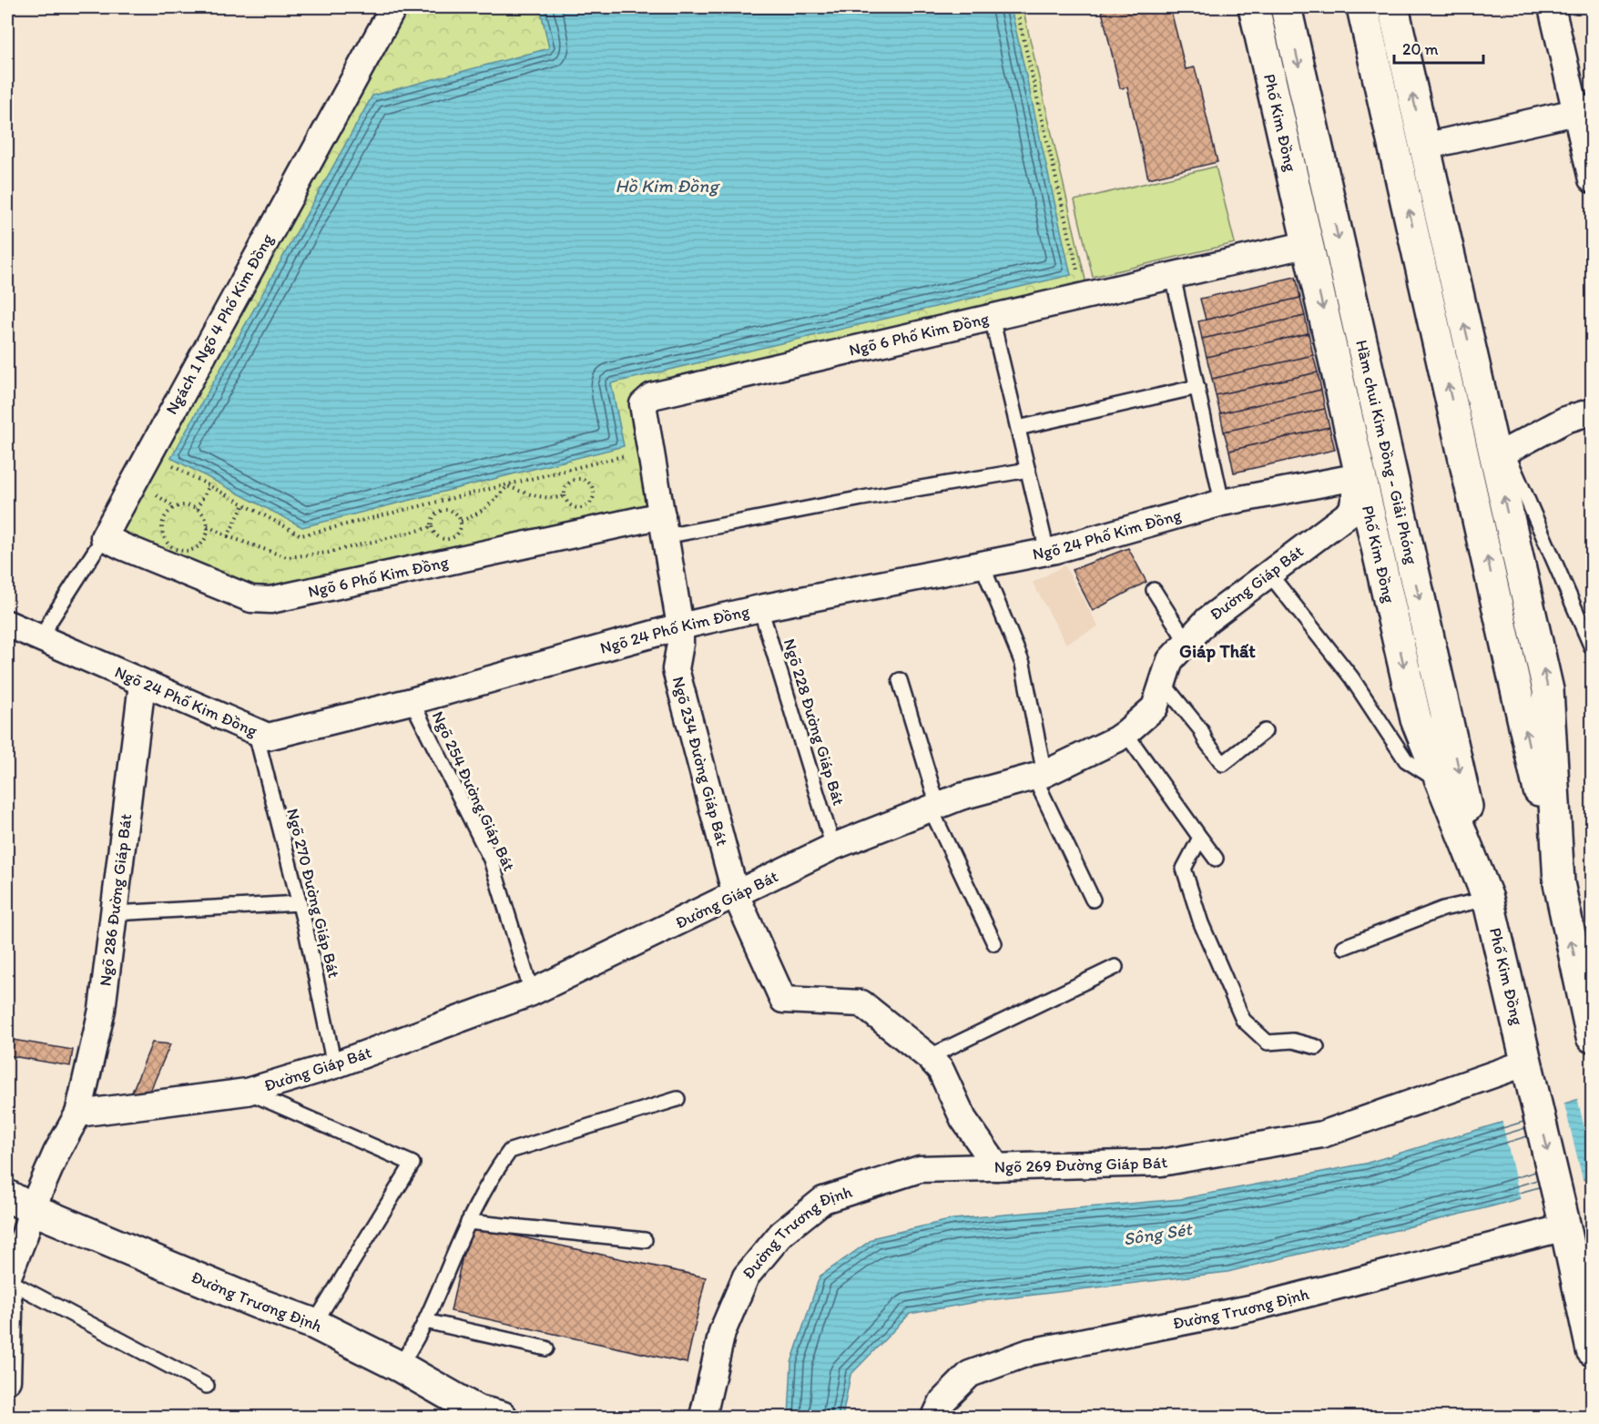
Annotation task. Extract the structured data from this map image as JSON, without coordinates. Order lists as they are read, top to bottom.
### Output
{
  "streets": {
    "main road": ["Phố Kim Đồng", "Hầm chui Kim Đồng - Giải Phóng", "Đường Trương Định"],
    "street": [
      "Ngách 1 Ngõ 4 Phố Kim Đồng",
      "Ngõ 6 Phố Kim Đồng",
      "Ngõ 24 Phố Kim Đồng",
      "Đường Giáp Bát",
      "Ngõ 234 Đường Giáp Bát",
      "Ngõ 286 Đường Giáp Bát",
      "Ngõ 269 Đường Giáp Bát"
    ],
    "lane": ["Ngõ 228 Đường Giáp Bát", "Ngõ 254 Đường Giáp Bát", "Ngõ 270 Đường Giáp Bát"]
  },
  "crossings": [
    ["Phố Kim Đồng", "Ngõ 6 Phố Kim Đồng"],
    ["Phố Kim Đồng", "Hầm chui Kim Đồng - Giải Phóng"],
    ["Phố Kim Đồng", "Ngõ 24 Phố Kim Đồng"],
    ["Phố Kim Đồng", "Đường Giáp Bát"],
    ["Phố Kim Đồng", "Ngõ 269 Đường Giáp Bát"],
    ["Phố Kim Đồng", "Đường Trương Định"],
    ["Ngách 1 Ngõ 4 Phố Kim Đồng", "Ngõ 6 Phố Kim Đồng"],
    ["Ngách 1 Ngõ 4 Phố Kim Đồng", "Ngõ 24 Phố Kim Đồng"],
    ["Ngõ 6 Phố Kim Đồng", "Ngõ 24 Phố Kim Đồng"],
    ["Ngõ 6 Phố Kim Đồng", "Ngõ 234 Đường Giáp Bát"],
    ["Ngõ 24 Phố Kim Đồng", "Đường Giáp Bát"],
    ["Ngõ 24 Phố Kim Đồng", "Ngõ 228 Đường Giáp Bát"],
    ["Ngõ 24 Phố Kim Đồng", "Ngõ 234 Đường Giáp Bát"],
    ["Ngõ 24 Phố Kim Đồng", "Ngõ 254 Đường Giáp Bát"],
    ["Ngõ 24 Phố Kim Đồng", "Ngõ 270 Đường Giáp Bát"],
    ["Ngõ 24 Phố Kim Đồng", "Ngõ 286 Đường Giáp Bát"],
    ["Đường Giáp Bát", "Ngõ 228 Đường Giáp Bát"],
    ["Đường Giáp Bát", "Ngõ 234 Đường Giáp Bát"],
    ["Đường Giáp Bát", "Ngõ 254 Đường Giáp Bát"],
    ["Đường Giáp Bát", "Ngõ 270 Đường Giáp Bát"],
    ["Đường Giáp Bát", "Ngõ 286 Đường Giáp Bát"],
    ["Đường Giáp Bát", "Ngõ 269 Đường Giáp Bát"],
    ["Ngõ 234 Đường Giáp Bát", "Ngõ 269 Đường Giáp Bát"],
    ["Ngõ 269 Đường Giáp Bát", "Đường Trương Định"]
  ],
  "districts": ["Giáp Thất"],
  "water": ["Hồ Kim Đồng", "Sông Sét"],
  "scale_bar": "20 m"
}
